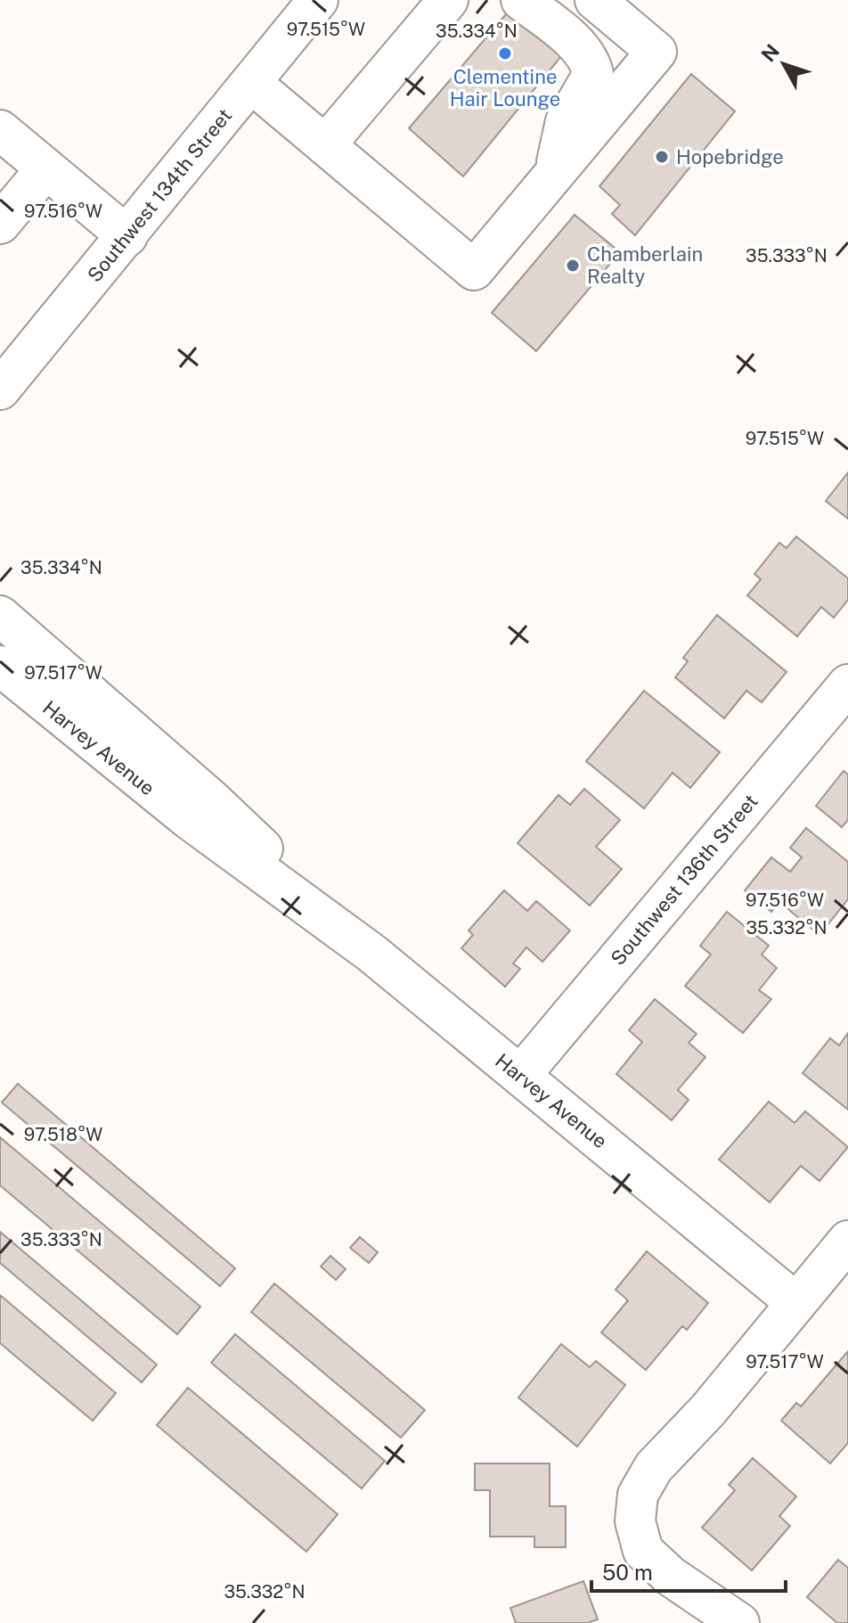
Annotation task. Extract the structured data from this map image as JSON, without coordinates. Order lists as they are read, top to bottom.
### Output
{
  "streets": {
    "street": ["Southwest 134th Street", "Harvey Avenue", "Southwest 136th Street"]
  },
  "crossings": [
    ["Harvey Avenue", "Southwest 136th Street"]
  ],
  "places": ["Clementine Hair Lounge", "Hopebridge", "Chamberlain Realty"],
  "scale_bar": "50 m",
  "north": "top left",
  "coordinates": [
    "97.515°W",
    "35.334°N",
    "97.516°W",
    "35.333°N",
    "97.517°W",
    "35.332°N",
    "97.518°W"
  ]
}
